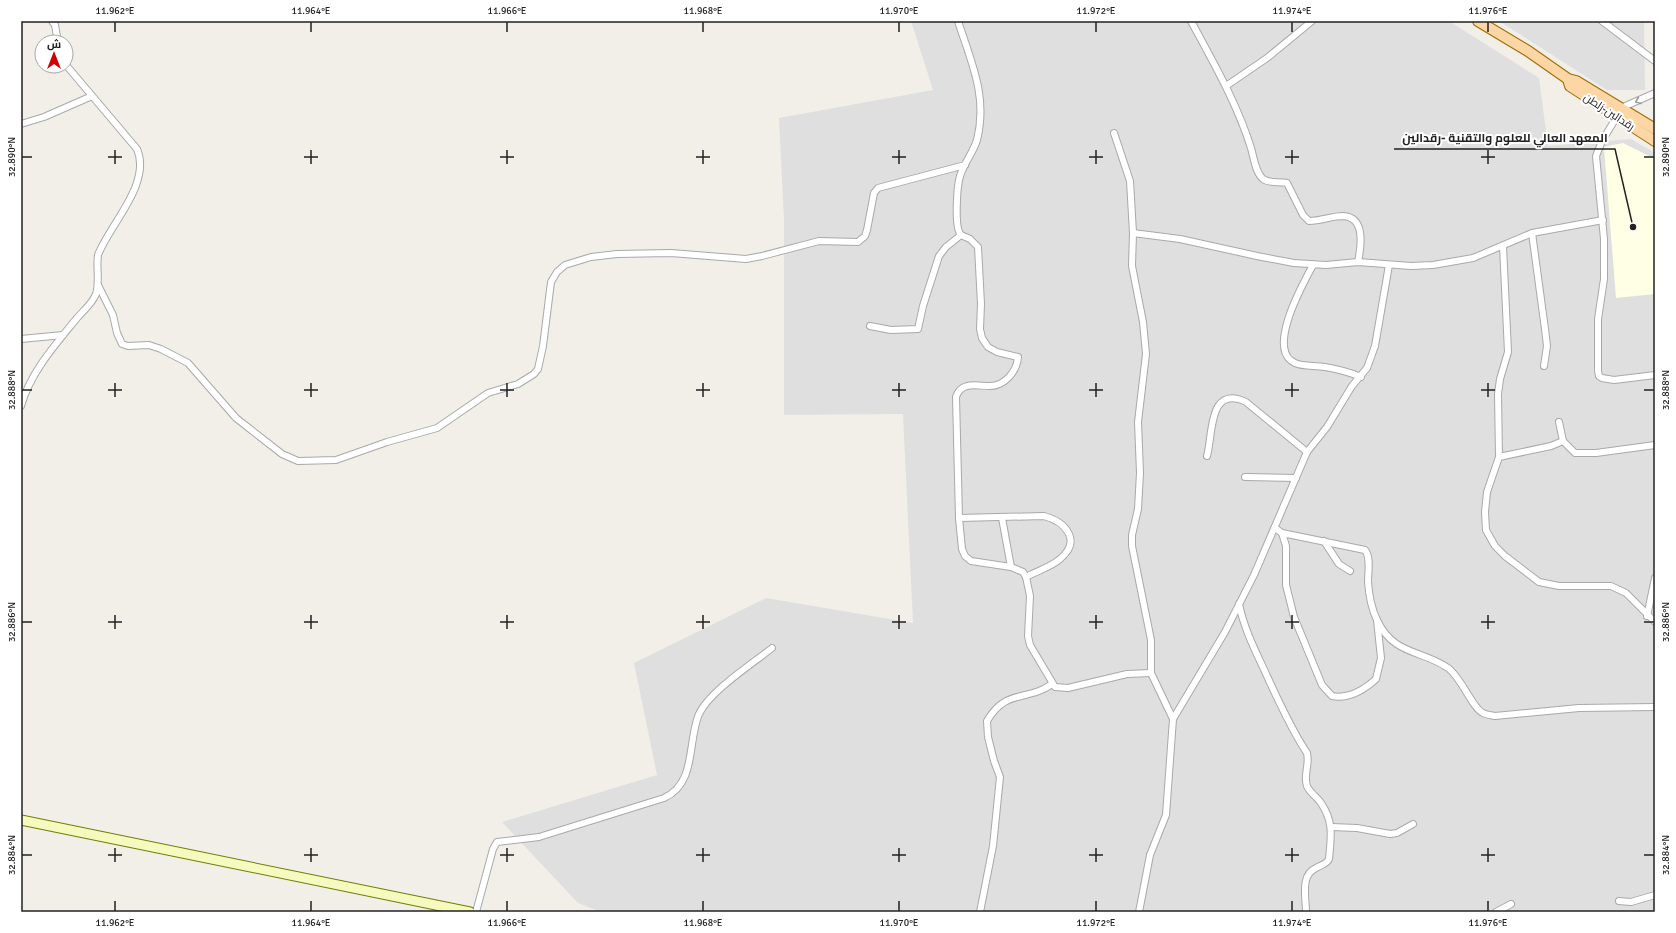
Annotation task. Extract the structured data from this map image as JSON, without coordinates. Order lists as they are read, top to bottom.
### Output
{
  "streets": {
    "main road": ["رقدالين-زلطن"]
  },
  "places": ["المعهد العالي للعلوم والتقنية -رقدالين"],
  "north": "top",
  "coordinates": [
    "11.962°E",
    "11.964°E",
    "11.966°E",
    "11.968°E",
    "11.970°E",
    "11.972°E",
    "11.974°E",
    "11.976°E",
    "32.890°N",
    "32.888°N",
    "32.886°N",
    "32.884°N"
  ]
}
